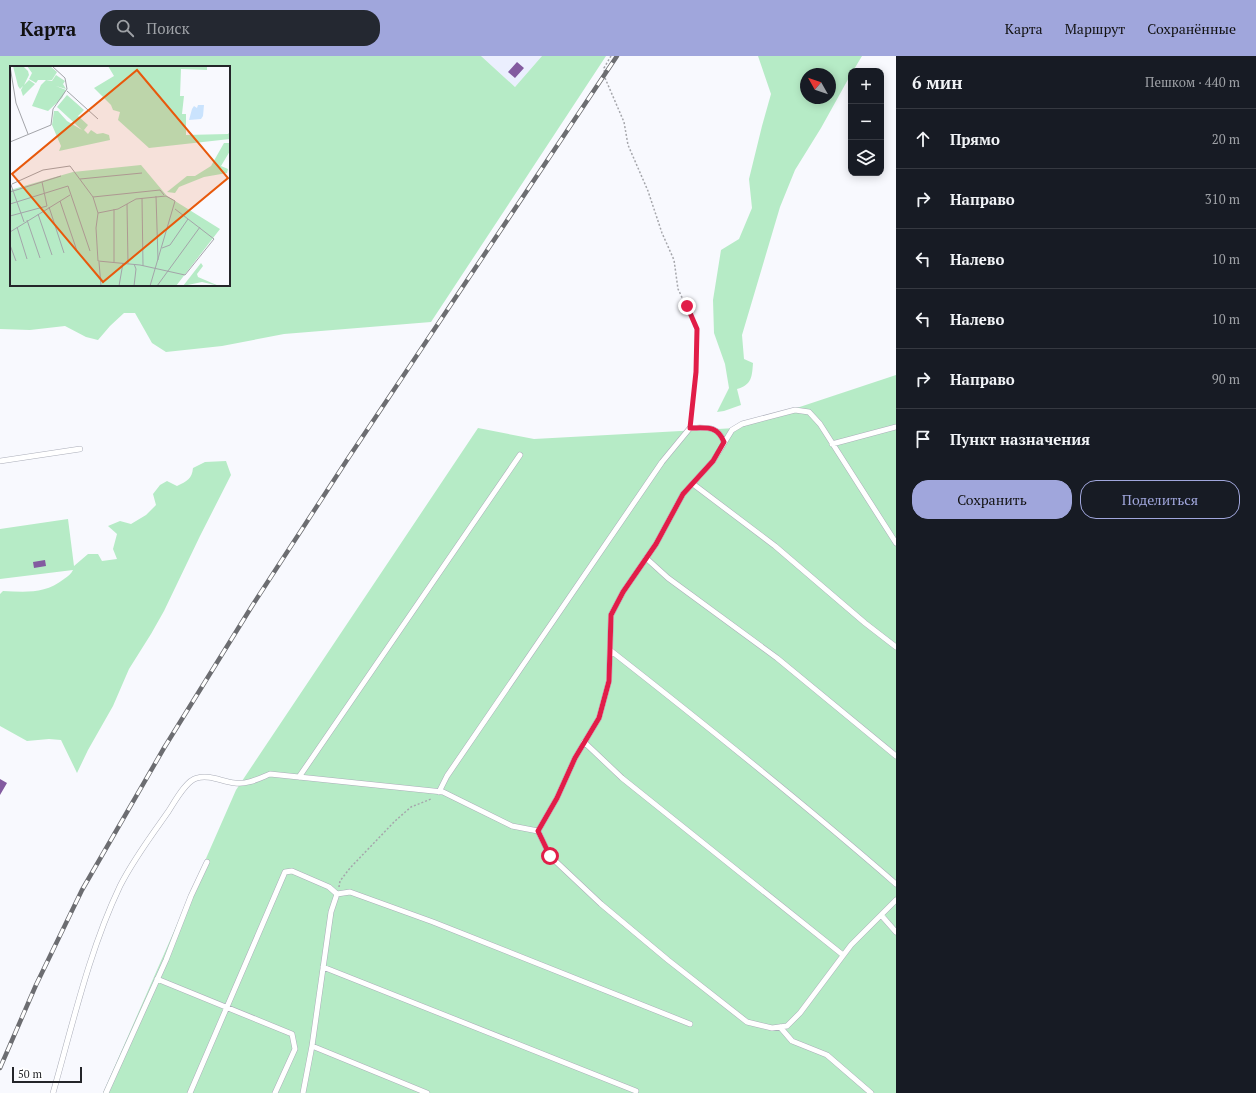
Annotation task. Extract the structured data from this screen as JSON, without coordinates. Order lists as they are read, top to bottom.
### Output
{
  "scale_bar": "50 m",
  "north": "top left",
  "page": {
    "header": "Карта",
    "search": "Поиск",
    "nav": ["Карта", "Маршрут", "Сохранённые"],
    "heading": ["6 мин", "Пешком · 440 m"],
    "map_buttons": ["+", "−"],
    "list": [
      ["Прямо", "20 m"],
      ["Направо", "310 m"],
      ["Налево", "10 m"],
      ["Налево", "10 m"],
      ["Направо", "90 m"],
      "Пункт назначения"
    ],
    "buttons": ["Сохранить", "Поделиться"],
    "scale": "50 m"
  }
}
